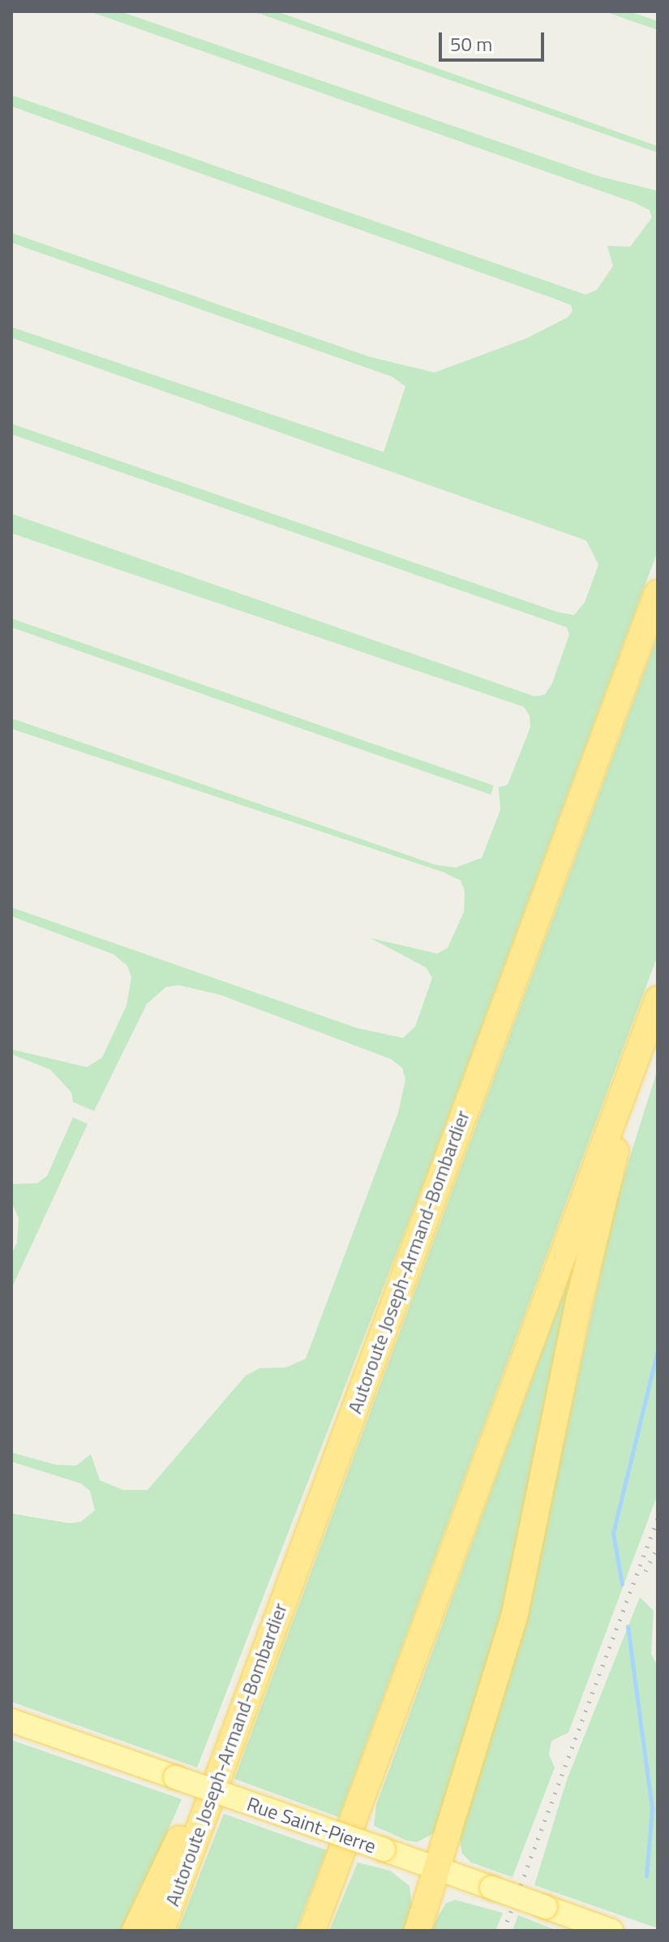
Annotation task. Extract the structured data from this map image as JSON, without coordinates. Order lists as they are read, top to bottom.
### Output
{
  "streets": {
    "highway": ["Autoroute Joseph-Armand-Bombardier"],
    "main road": ["Rue Saint-Pierre"]
  },
  "scale_bar": "50 m"
}
